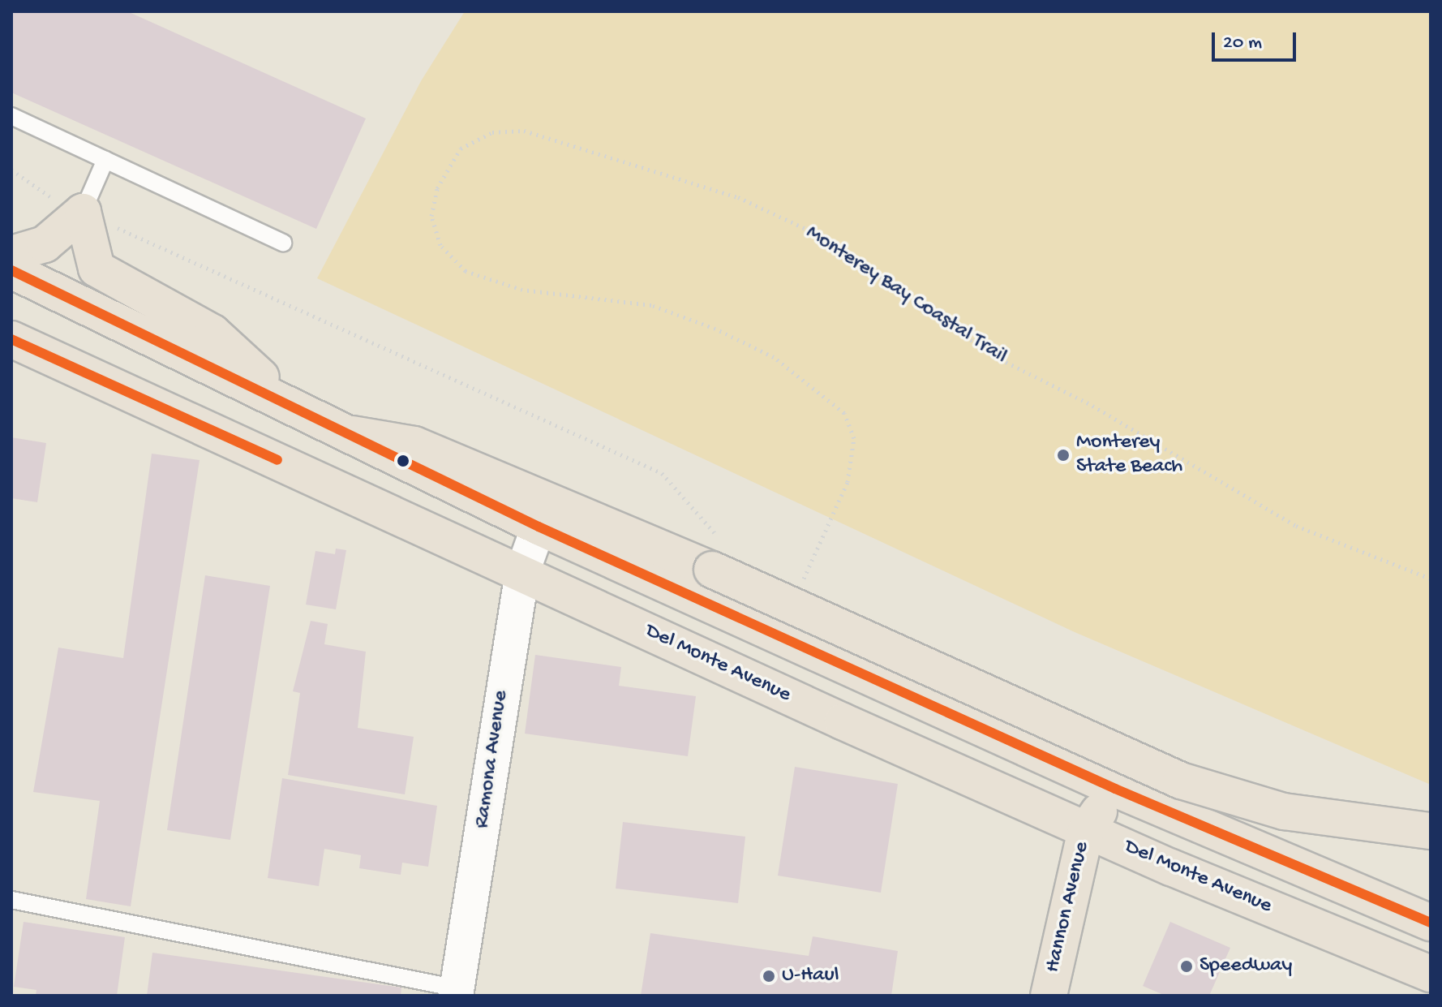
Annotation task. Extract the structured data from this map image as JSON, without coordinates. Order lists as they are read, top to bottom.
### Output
{
  "streets": {
    "main road": ["Del Monte Avenue", "Hannon Avenue"],
    "street": ["Ramona Avenue"],
    "path": ["Monterey Bay Coastal Trail"]
  },
  "crossings": [
    ["Del Monte Avenue", "Ramona Avenue"],
    ["Del Monte Avenue", "Hannon Avenue"]
  ],
  "places": ["Monterey State Beach", "Speedway", "U-Haul"],
  "scale_bar": "20 m"
}
